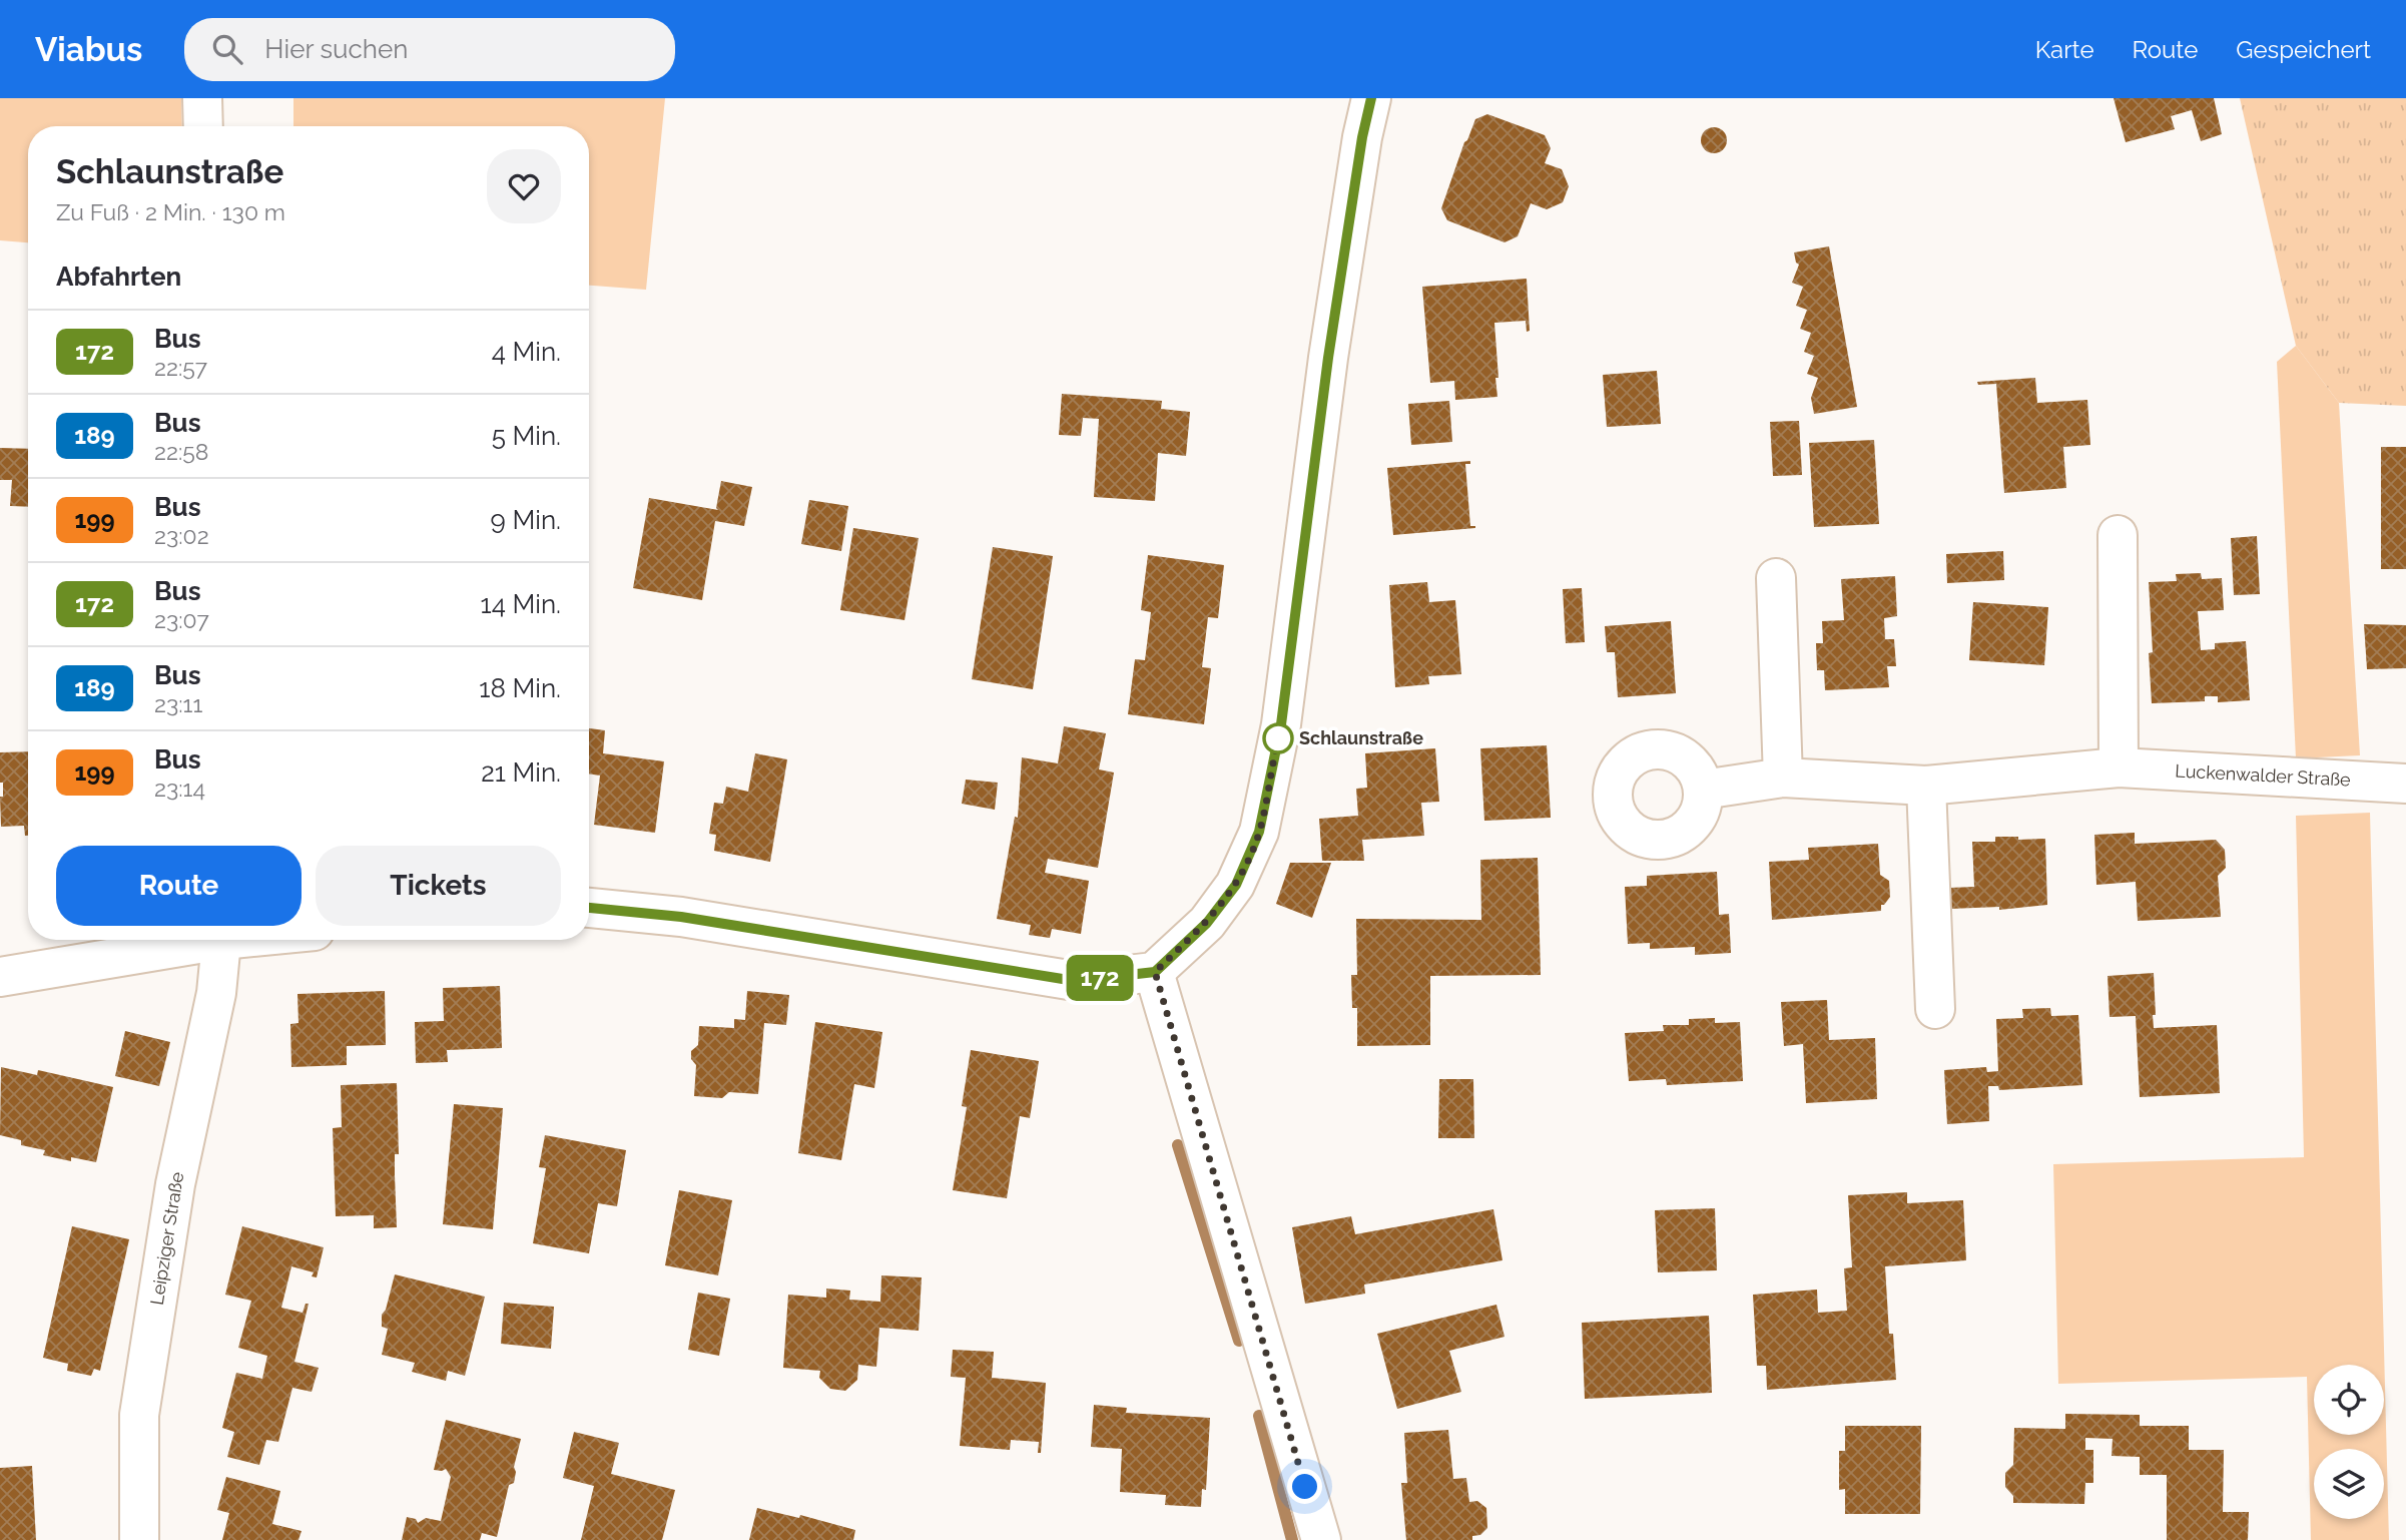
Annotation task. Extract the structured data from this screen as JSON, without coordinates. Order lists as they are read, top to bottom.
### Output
{
  "streets": {
    "street": ["Luckenwalder Straße", "Leipziger Straße"]
  },
  "places": ["Schlaunstraße"],
  "lines": ["bus line 172"],
  "page": {
    "header": "Viabus",
    "search": "Hier suchen",
    "nav": ["Karte", "Route", "Gespeichert"],
    "on_map": "172",
    "heading": [
      ["Schlaunstraße", "Zu Fuß · 2 Min. · 130 m"],
      "Abfahrten"
    ],
    "list": [
      {
        "mark": "172",
        "name": "Bus",
        "note": "22:57",
        "value": "4 Min."
      },
      {
        "mark": "189",
        "name": "Bus",
        "note": "22:58",
        "value": "5 Min."
      },
      {
        "mark": "199",
        "name": "Bus",
        "note": "23:02",
        "value": "9 Min."
      },
      {
        "mark": "172",
        "name": "Bus",
        "note": "23:07",
        "value": "14 Min."
      },
      {
        "mark": "189",
        "name": "Bus",
        "note": "23:11",
        "value": "18 Min."
      },
      {
        "mark": "199",
        "name": "Bus",
        "note": "23:14",
        "value": "21 Min."
      }
    ],
    "buttons": ["Route", "Tickets"]
  }
}
